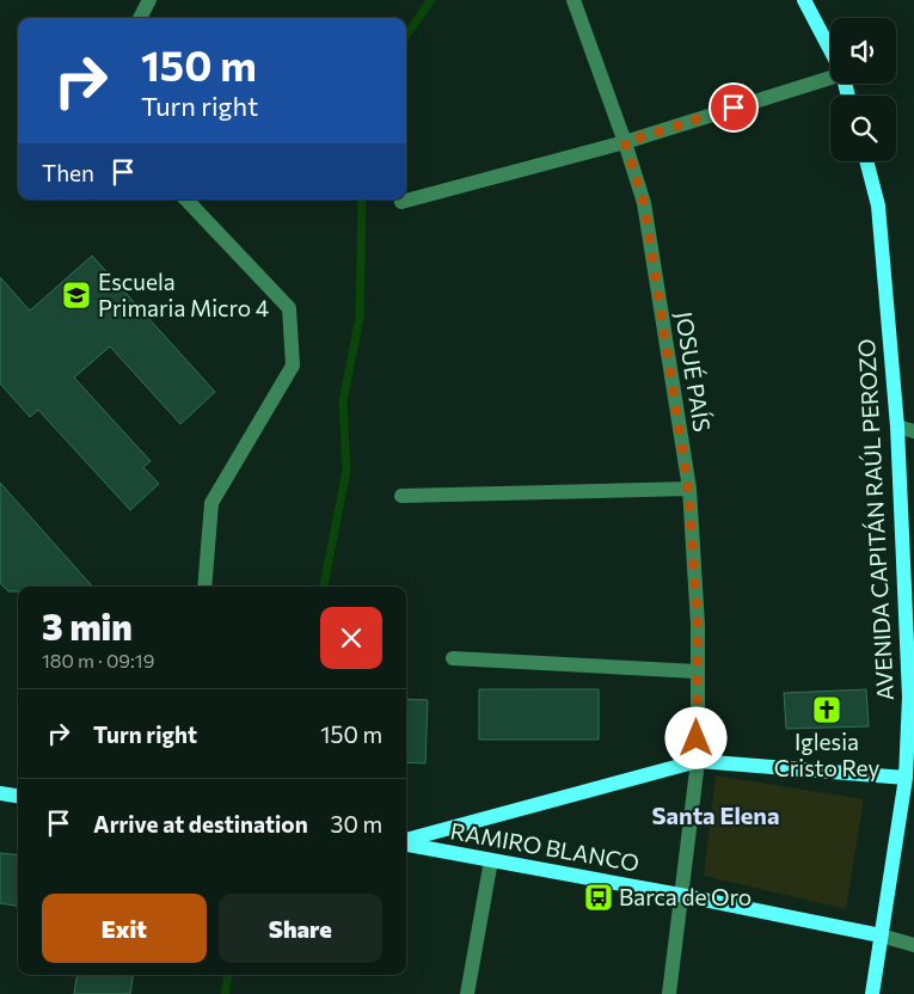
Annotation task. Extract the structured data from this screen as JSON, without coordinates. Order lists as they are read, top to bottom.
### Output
{
  "streets": {
    "main road": ["AVENIDA CAPITÁN RAÚL PEROZO", "RAMIRO BLANCO"],
    "street": ["JOSUÉ PAÍS"]
  },
  "crossings": [
    ["JOSUÉ PAÍS", "RAMIRO BLANCO"],
    ["AVENIDA CAPITÁN RAÚL PEROZO", "RAMIRO BLANCO"]
  ],
  "districts": ["Santa Elena"],
  "places": {
    "school or university": ["Escuela Primaria Micro 4"],
    "church": ["Iglesia Cristo Rey"],
    "bus stop": ["Barca de Oro"]
  },
  "page": {
    "turn": ["150 m", "Turn right"],
    "then": "Then",
    "heading": ["3 min", "180 m · 09:19"],
    "list": [
      {
        "name": "Turn right",
        "value": "150 m"
      },
      {
        "name": "Arrive at destination",
        "value": "30 m"
      }
    ],
    "buttons": ["Exit", "Share"]
  }
}
